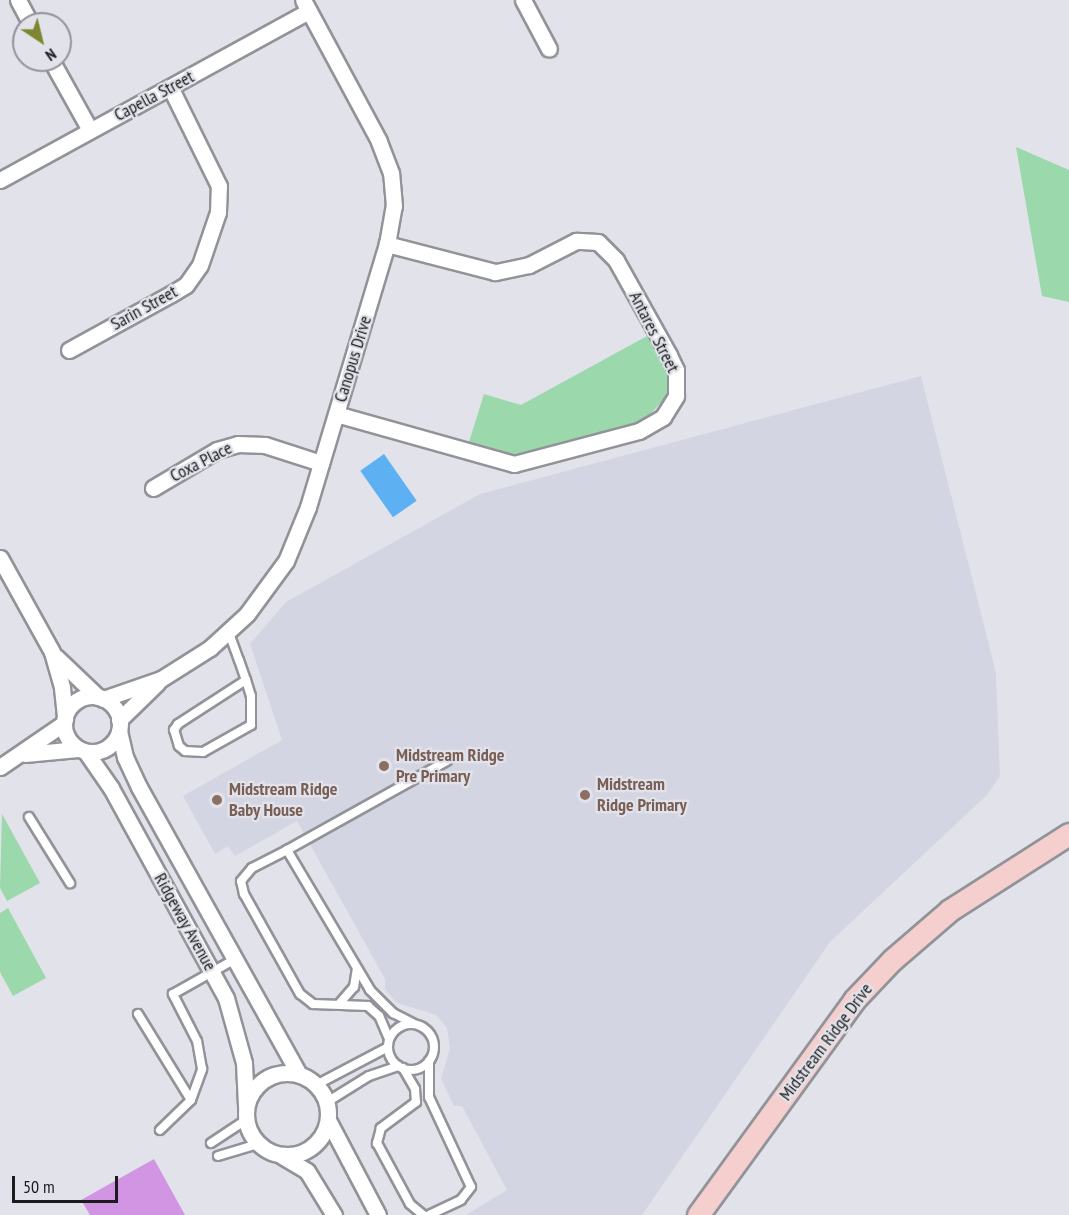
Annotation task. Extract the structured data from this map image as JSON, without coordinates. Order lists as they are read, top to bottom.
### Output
{
  "streets": {
    "street": [
      "Capella Street",
      "Sarin Street",
      "Antares Street",
      "Canopus Drive",
      "Coxa Place",
      "Ridgeway Avenue",
      "Midstream Ridge Drive"
    ]
  },
  "crossings": [
    ["Capella Street", "Sarin Street"],
    ["Capella Street", "Canopus Drive"],
    ["Antares Street", "Canopus Drive"],
    ["Canopus Drive", "Coxa Place"],
    ["Canopus Drive", "Ridgeway Avenue"]
  ],
  "places": ["Midstream Ridge Pre Primary", "Midstream Ridge Primary", "Midstream Ridge Baby House"],
  "scale_bar": "50 m",
  "north": "bottom right"
}
